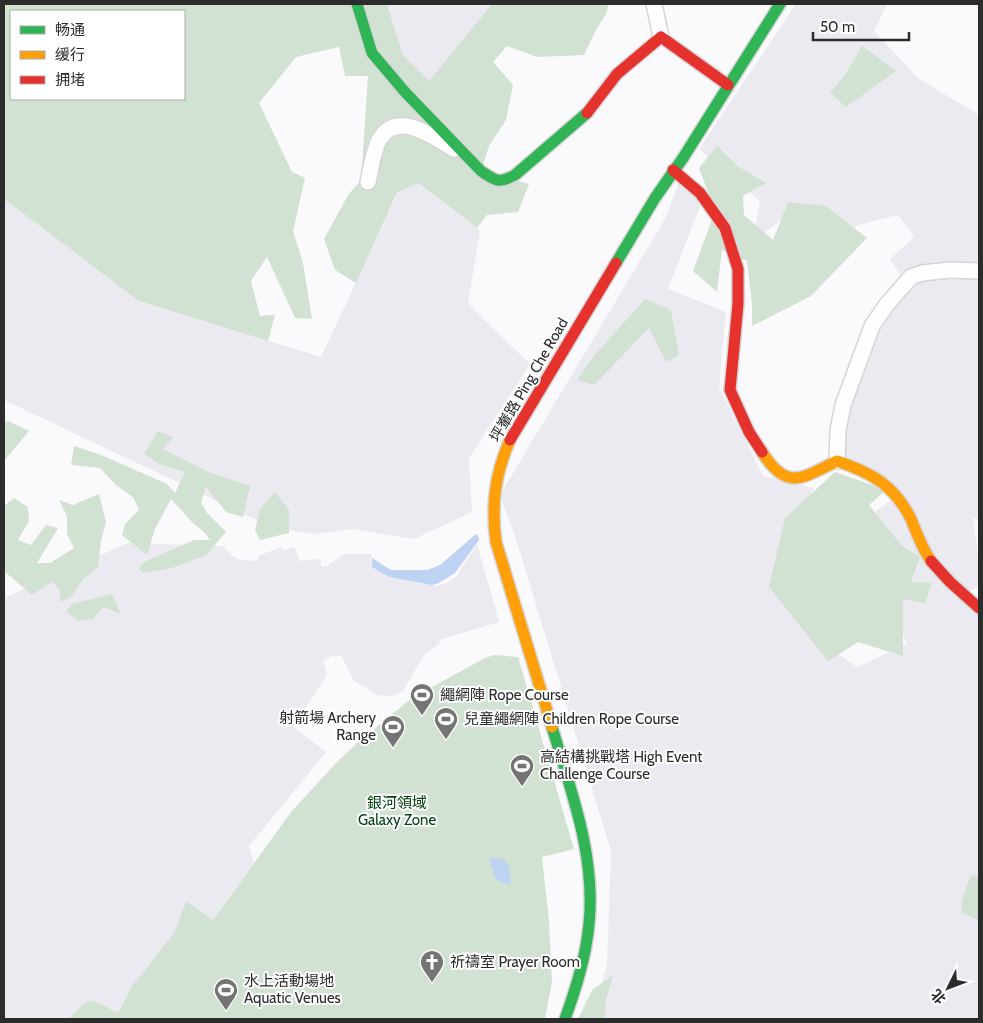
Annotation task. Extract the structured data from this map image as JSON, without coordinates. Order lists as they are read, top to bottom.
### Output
{
  "streets": {
    "street": ["坪輋路 Ping Che Road"]
  },
  "parks": ["銀河領域 Galaxy Zone"],
  "places": {
    "sports": [
      "繩網陣 Rope Course",
      "兒童繩網陣 Children Rope Course",
      "射箭場 Archery Range",
      "高結構挑戰塔 High Event Challenge Course",
      "水上活動場地 Aquatic Venues"
    ],
    "church": ["祈禱室 Prayer Room"]
  },
  "legend": ["畅通", "缓行", "拥堵"],
  "scale_bar": "50 m",
  "north": "bottom left"
}
